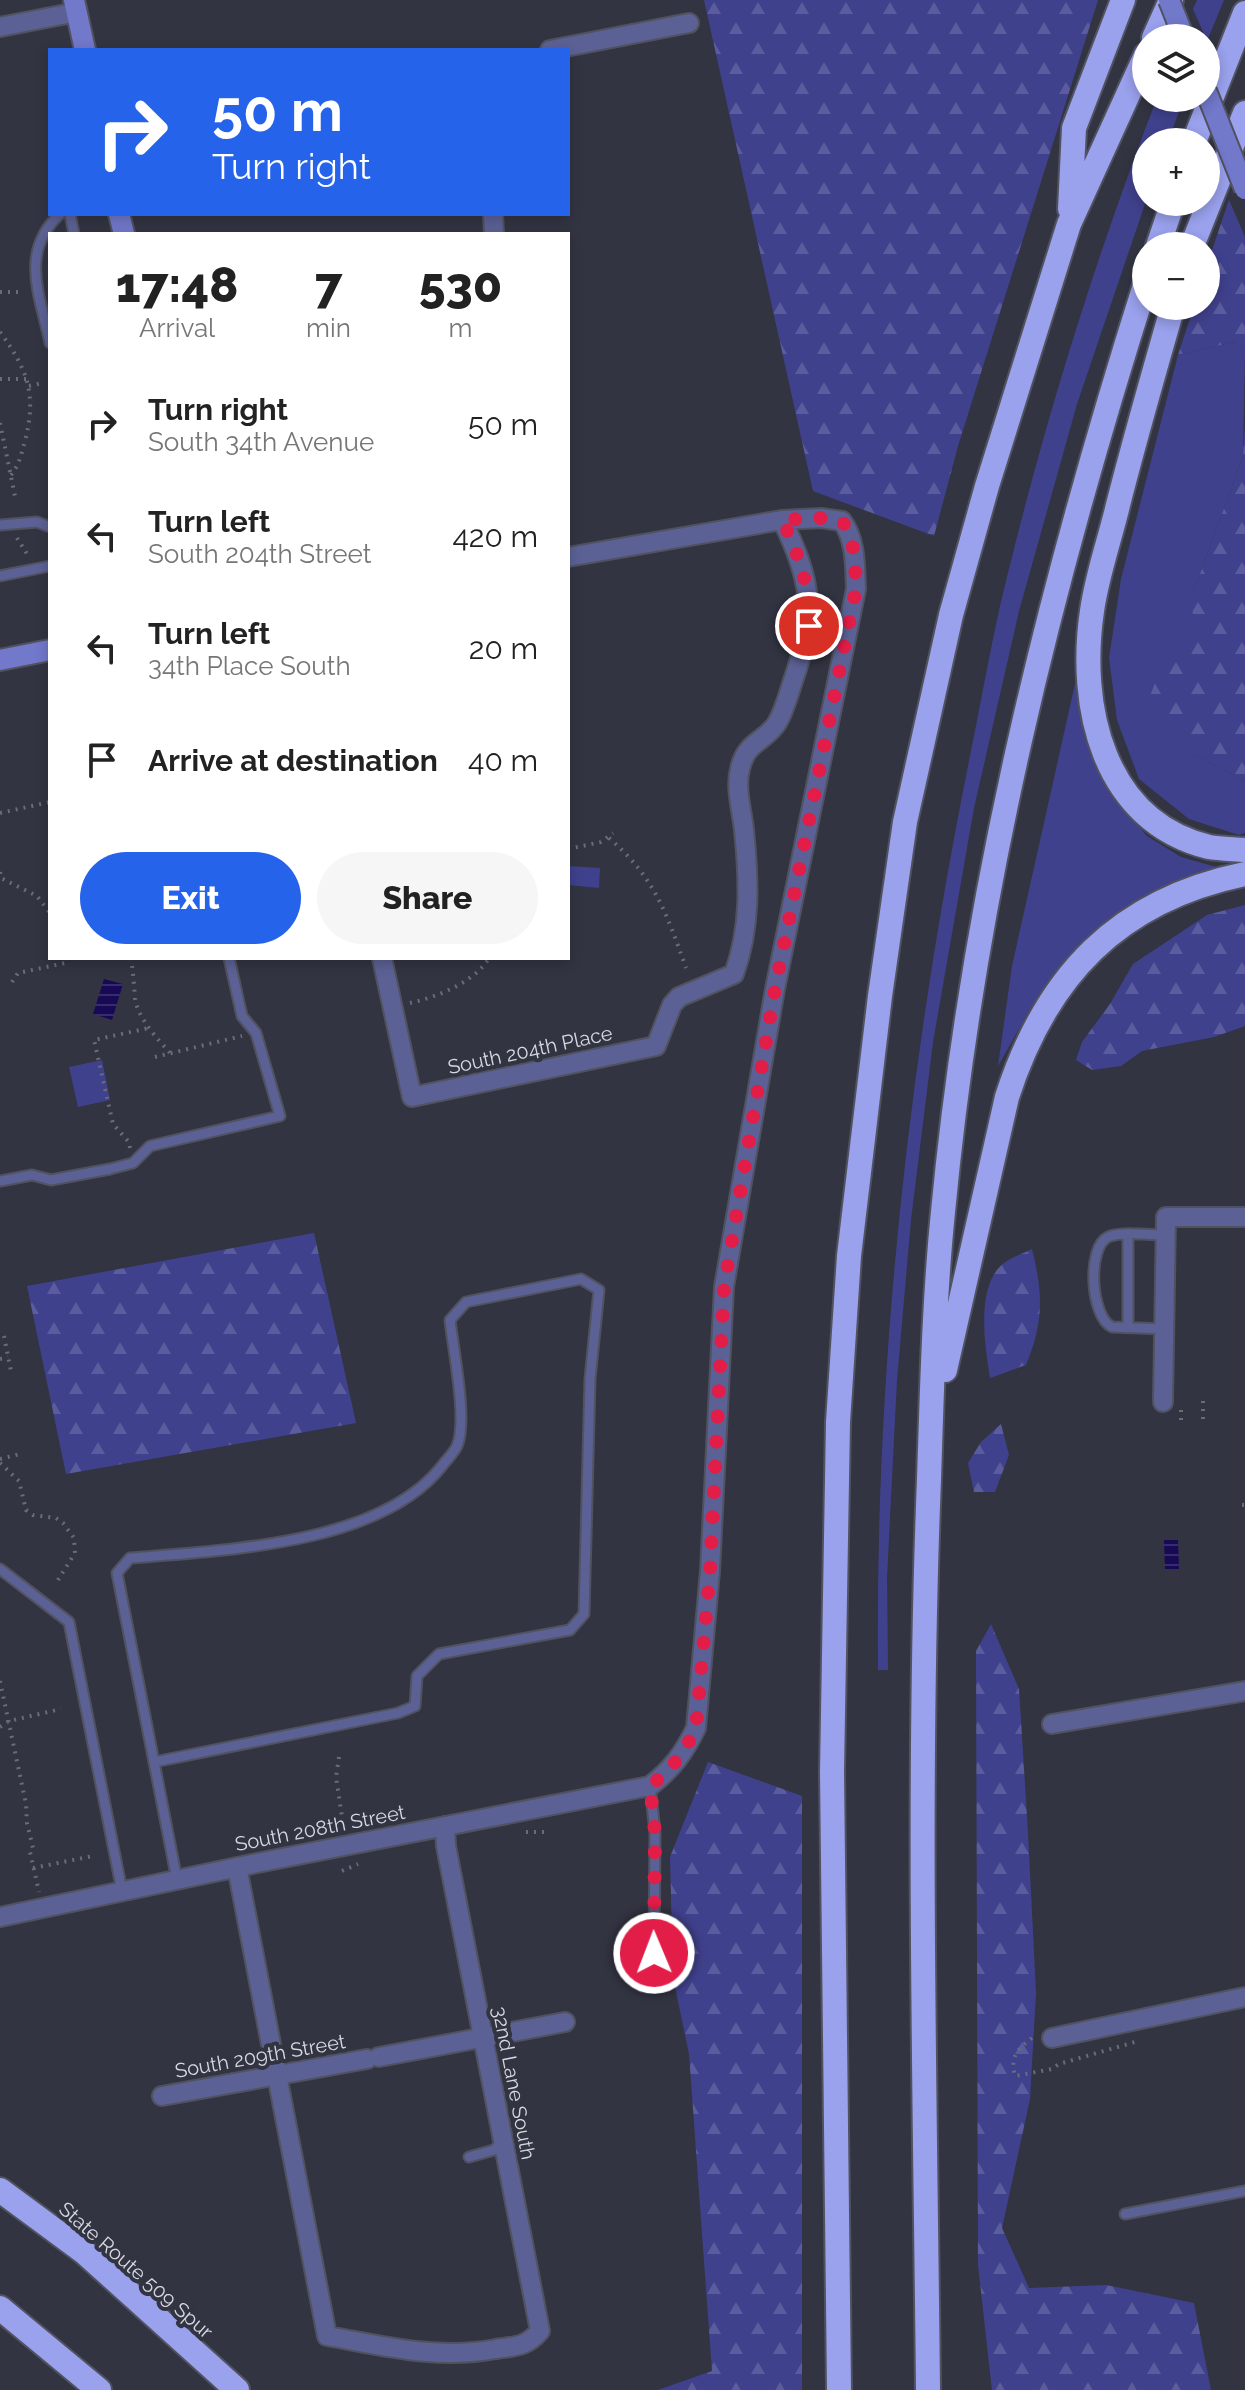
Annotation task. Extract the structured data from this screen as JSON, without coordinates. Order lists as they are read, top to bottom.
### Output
{
  "streets": {
    "highway": ["State Route 509 Spur"],
    "street": [
      "South 204th Place",
      "South 208th Street",
      "South 209th Street",
      "32nd Lane South"
    ]
  },
  "crossings": [
    ["South 208th Street", "32nd Lane South"],
    ["South 209th Street", "32nd Lane South"]
  ],
  "page": {
    "map_buttons": ["+", "−"],
    "turn": ["50 m", "Turn right"],
    "eta": [
      "17:48",
      "Arrival",
      "7",
      "min",
      "530",
      "m"
    ],
    "list": [
      {
        "name": "Turn right",
        "note": "South 34th Avenue",
        "value": "50 m"
      },
      {
        "name": "Turn left",
        "note": "South 204th Street",
        "value": "420 m"
      },
      {
        "name": "Turn left",
        "note": "34th Place South",
        "value": "20 m"
      },
      {
        "name": "Arrive at destination",
        "value": "40 m"
      }
    ],
    "buttons": ["Exit", "Share"]
  }
}
